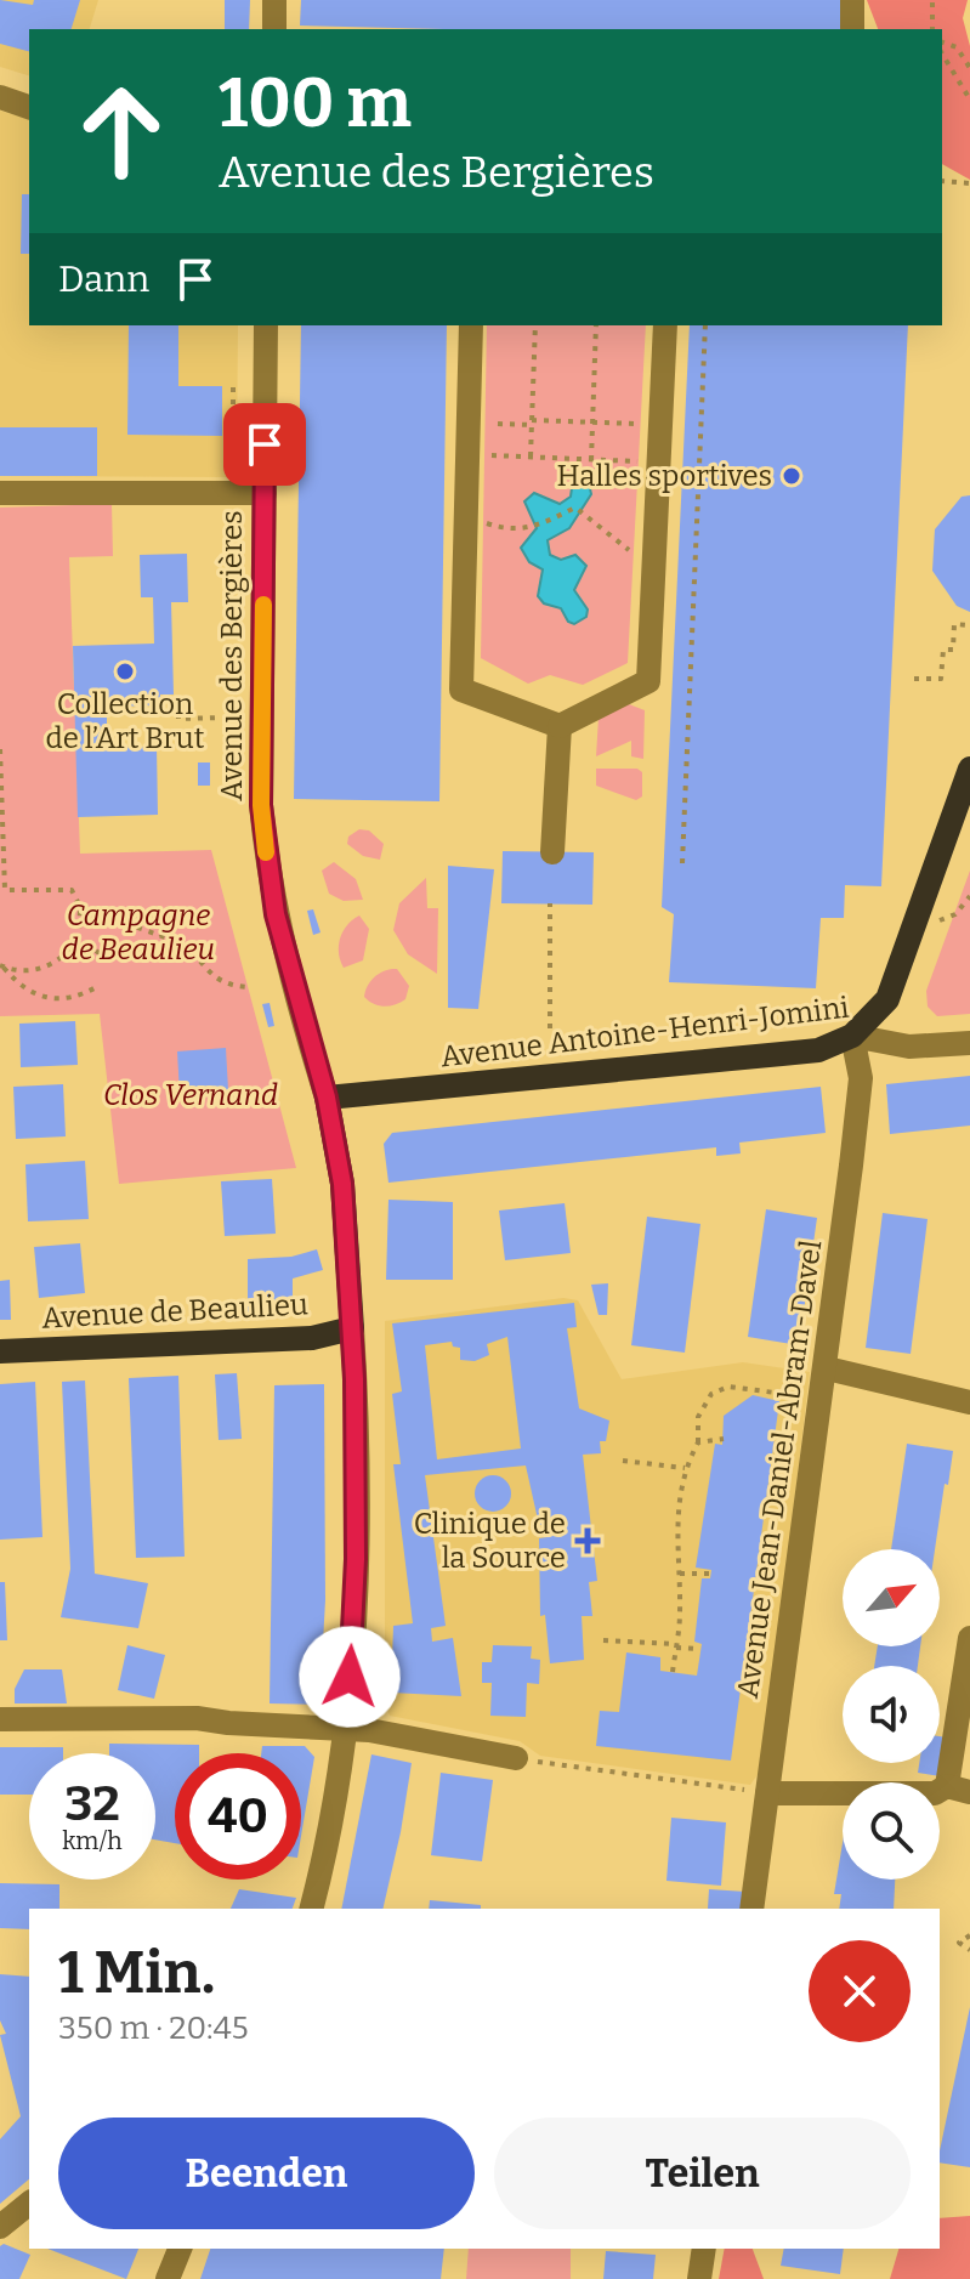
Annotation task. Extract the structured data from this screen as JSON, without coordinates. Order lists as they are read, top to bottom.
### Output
{
  "streets": {
    "main road": ["Avenue des Bergières", "Avenue Antoine-Henri-Jomini", "Avenue de Beaulieu"],
    "street": ["Avenue Jean-Daniel-Abram-Davel"]
  },
  "crossings": [
    ["Avenue des Bergières", "Avenue Antoine-Henri-Jomini"],
    ["Avenue des Bergières", "Avenue de Beaulieu"],
    ["Avenue Antoine-Henri-Jomini", "Avenue Jean-Daniel-Abram-Davel"]
  ],
  "parks": ["Campagne de Beaulieu", "Clos Vernand"],
  "places": {
    "other": ["Halles sportives", "Collection de l’Art Brut"],
    "health": ["Clinique de la Source"]
  },
  "north": "top right",
  "page": {
    "turn": ["100 m", "Avenue des Bergières"],
    "then": "Dann",
    "speed": "32 km/h",
    "limit": "40",
    "heading": ["1 Min.", "350 m · 20:45"],
    "buttons": ["Beenden", "Teilen"]
  }
}
